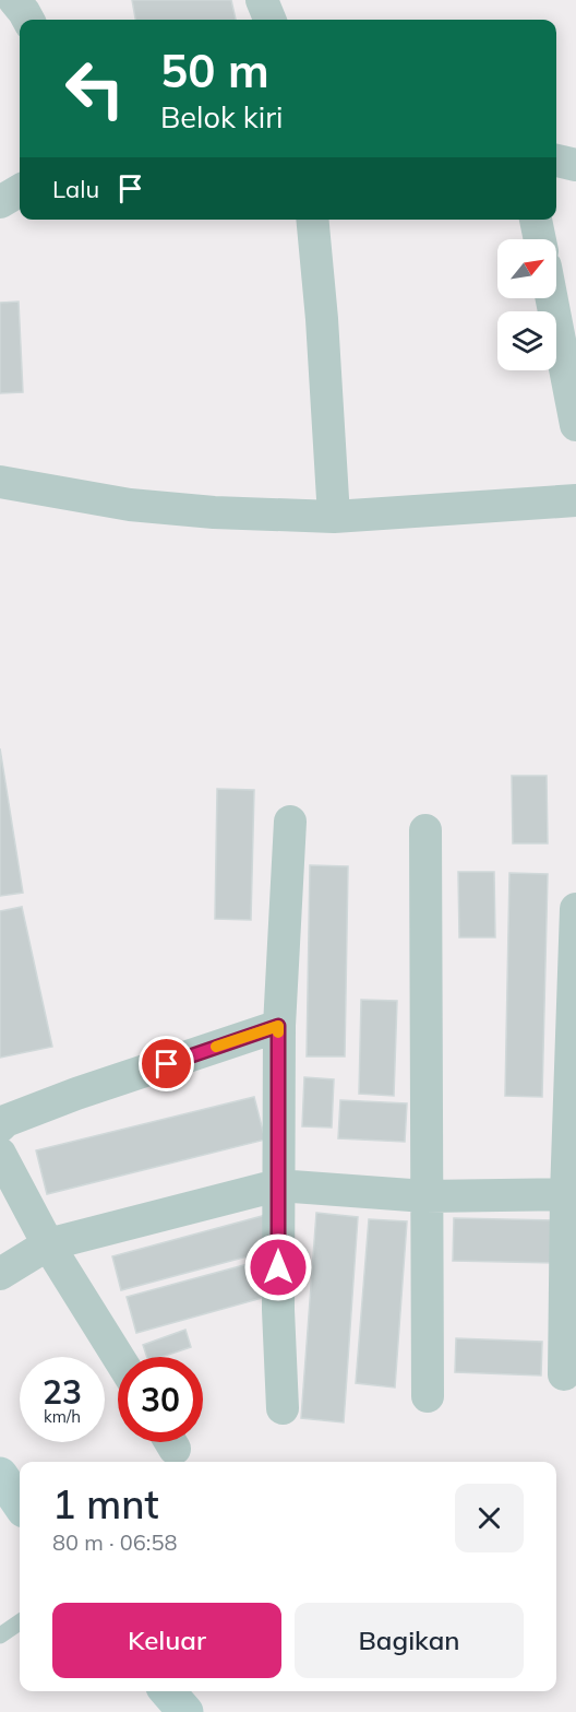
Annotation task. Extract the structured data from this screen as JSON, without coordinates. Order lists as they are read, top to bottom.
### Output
{
  "north": "top right",
  "page": {
    "turn": ["50 m", "Belok kiri"],
    "then": "Lalu",
    "speed": "23 km/h",
    "limit": "30",
    "heading": ["1 mnt", "80 m · 06:58"],
    "buttons": ["Keluar", "Bagikan"]
  }
}
